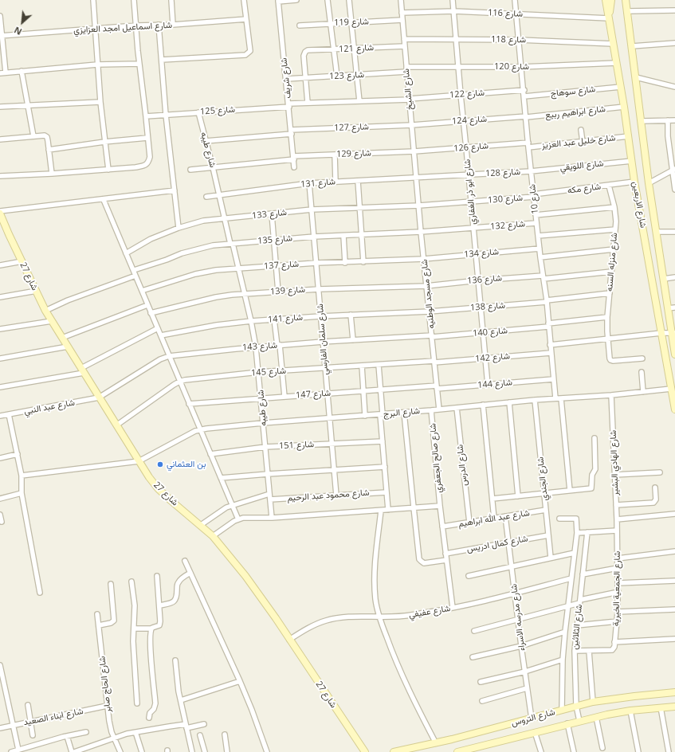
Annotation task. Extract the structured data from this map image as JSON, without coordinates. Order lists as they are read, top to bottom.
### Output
{
  "streets": {
    "street": [
      "شارع 116",
      "شارع 119",
      "شارع اسماعيل امجد العزايزي",
      "شارع 118",
      "شارع 121",
      "شارع 120",
      "شارع 123",
      "شارع شريف",
      "شارع الشيخ",
      "شارع سوهاج",
      "شارع 122",
      "شارع 125",
      "شارع ابراهيم ربيع",
      "شارع 124",
      "شارع 127",
      "شارع خليل عبد العزيز",
      "شارع 126",
      "شارع طيبه",
      "شارع 129",
      "شارع اللويقي",
      "شارع 128",
      "شارع 131",
      "شارع مكه",
      "شارع ابو ذر الغفاري",
      "شارع 130",
      "شارع 10",
      "شارع الاربعين",
      "شارع 133",
      "شارع 132",
      "شارع 135",
      "شارع 134",
      "شارع منزله السنه",
      "شارع 137",
      "شارع 27",
      "شارع 136",
      "شارع 139",
      "شارع مسجد الوطنيه",
      "شارع 138",
      "شارع 141",
      "شارع 140",
      "شارع سلمان الفارسي",
      "شارع 143",
      "شارع 142",
      "شارع 145",
      "شارع 144",
      "شارع 147",
      "شارع عبد النبي",
      "شارع البرج",
      "شارع 151",
      "شارع صالح الجعفري",
      "شارع الهادي البشير",
      "شارع الدرس",
      "شارع الجندي",
      "شارع محمود عبد الرحيم",
      "شارع عبد الله ابراهيم",
      "شارع كمال ادريس",
      "شارع الجمعية الخيرية",
      "شارع عفيفي",
      "شارع مدرسه الاسراء",
      "شارع الثلاثين",
      "شارع الحاج صابر",
      "شارع ابناء الصعيد",
      "شارع التروس"
    ]
  },
  "crossings": [
    ["شارع 116", "شارع الشيخ"],
    ["شارع 116", "شارع ابو ذر الغفاري"],
    ["شارع 116", "شارع 10"],
    ["شارع 116", "شارع الاربعين"],
    ["شارع 119", "شارع الشيخ"],
    ["شارع 118", "شارع الشيخ"],
    ["شارع 118", "شارع ابو ذر الغفاري"],
    ["شارع 118", "شارع 10"],
    ["شارع 118", "شارع الاربعين"],
    ["شارع 121", "شارع 123"],
    ["شارع 121", "شارع الشيخ"],
    ["شارع 120", "شارع 123"],
    ["شارع 120", "شارع الشيخ"],
    ["شارع 120", "شارع ابو ذر الغفاري"],
    ["شارع 120", "شارع 10"],
    ["شارع 120", "شارع الاربعين"],
    ["شارع 123", "شارع شريف"],
    ["شارع 123", "شارع الشيخ"],
    ["شارع شريف", "شارع 125"],
    ["شارع شريف", "شارع 127"],
    ["شارع شريف", "شارع 129"],
    ["شارع الشيخ", "شارع 122"],
    ["شارع الشيخ", "شارع 125"],
    ["شارع الشيخ", "شارع 124"],
    ["شارع الشيخ", "شارع 127"],
    ["شارع الشيخ", "شارع 126"],
    ["شارع الشيخ", "شارع 129"],
    ["شارع الشيخ", "شارع 128"],
    ["شارع الشيخ", "شارع 131"],
    ["شارع الشيخ", "شارع مسجد الوطنيه"],
    ["شارع سوهاج", "شارع 10"],
    ["شارع سوهاج", "شارع الاربعين"],
    ["شارع 122", "شارع 125"],
    ["شارع 122", "شارع ابو ذر الغفاري"],
    ["شارع 122", "شارع 10"],
    ["شارع 125", "شارع طيبه"],
    ["شارع ابراهيم ربيع", "شارع 124"],
    ["شارع ابراهيم ربيع", "شارع 10"],
    ["شارع ابراهيم ربيع", "شارع الاربعين"],
    ["شارع 124", "شارع 127"],
    ["شارع 124", "شارع ابو ذر الغفاري"],
    ["شارع 124", "شارع 10"],
    ["شارع 127", "شارع طيبه"],
    ["شارع خليل عبد العزيز", "شارع 10"],
    ["شارع خليل عبد العزيز", "شارع الاربعين"],
    ["شارع 126", "شارع 129"],
    ["شارع 126", "شارع ابو ذر الغفاري"],
    ["شارع 126", "شارع 10"],
    ["شارع طيبه", "شارع 129"],
    ["شارع طيبه", "شارع 131"],
    ["شارع طيبه", "شارع 133"],
    ["شارع طيبه", "شارع 135"],
    ["شارع طيبه", "شارع 137"],
    ["شارع طيبه", "شارع 139"],
    ["شارع طيبه", "شارع 141"],
    ["شارع طيبه", "شارع 143"],
    ["شارع طيبه", "شارع 145"],
    ["شارع طيبه", "شارع 147"],
    ["شارع طيبه", "شارع البرج"],
    ["شارع طيبه", "شارع 151"],
    ["شارع طيبه", "شارع محمود عبد الرحيم"],
    ["شارع اللويقي", "شارع 128"],
    ["شارع اللويقي", "شارع 10"],
    ["شارع اللويقي", "شارع الاربعين"],
    ["شارع 128", "شارع 131"],
    ["شارع 128", "شارع ابو ذر الغفاري"],
    ["شارع 128", "شارع 10"],
    ["شارع 128", "شارع مسجد الوطنيه"],
    ["شارع 131", "شارع مسجد الوطنيه"],
    ["شارع 131", "شارع سلمان الفارسي"],
    ["شارع مكه", "شارع 130"],
    ["شارع مكه", "شارع 10"],
    ["شارع مكه", "شارع الاربعين"],
    ["شارع مكه", "شارع منزله السنه"],
    ["شارع ابو ذر الغفاري", "شارع 130"],
    ["شارع ابو ذر الغفاري", "شارع 132"],
    ["شارع ابو ذر الغفاري", "شارع 134"],
    ["شارع ابو ذر الغفاري", "شارع 136"],
    ["شارع ابو ذر الغفاري", "شارع 138"],
    ["شارع ابو ذر الغفاري", "شارع 140"],
    ["شارع ابو ذر الغفاري", "شارع 142"],
    ["شارع ابو ذر الغفاري", "شارع 144"],
    ["شارع 130", "شارع 10"],
    ["شارع 130", "شارع 133"],
    ["شارع 130", "شارع مسجد الوطنيه"],
    ["شارع 10", "شارع 132"],
    ["شارع 10", "شارع 134"],
    ["شارع 10", "شارع 136"],
    ["شارع 10", "شارع 138"],
    ["شارع 10", "شارع 140"],
    ["شارع 10", "شارع 142"],
    ["شارع 10", "شارع 144"],
    ["شارع 10", "شارع البرج"],
    ["شارع الاربعين", "شارع البرج"],
    ["شارع 133", "شارع مسجد الوطنيه"],
    ["شارع 133", "شارع سلمان الفارسي"],
    ["شارع 132", "شارع 135"],
    ["شارع 132", "شارع مسجد الوطنيه"],
    ["شارع 135", "شارع مسجد الوطنيه"],
    ["شارع 135", "شارع سلمان الفارسي"],
    ["شارع 134", "شارع 137"],
    ["شارع 134", "شارع مسجد الوطنيه"],
    ["شارع منزله السنه", "شارع 136"],
    ["شارع منزله السنه", "شارع 138"],
    ["شارع منزله السنه", "شارع 140"],
    ["شارع 137", "شارع مسجد الوطنيه"],
    ["شارع 137", "شارع سلمان الفارسي"],
    ["شارع 27", "شارع 143"],
    ["شارع 27", "شارع 145"],
    ["شارع 27", "شارع عبد النبي"],
    ["شارع 27", "شارع البرج"],
    ["شارع 27", "شارع عفيفي"],
    ["شارع 136", "شارع 139"],
    ["شارع 136", "شارع مسجد الوطنيه"],
    ["شارع 139", "شارع مسجد الوطنيه"],
    ["شارع 139", "شارع سلمان الفارسي"],
    ["شارع مسجد الوطنيه", "شارع 138"],
    ["شارع مسجد الوطنيه", "شارع 141"],
    ["شارع مسجد الوطنيه", "شارع 140"],
    ["شارع مسجد الوطنيه", "شارع 143"],
    ["شارع مسجد الوطنيه", "شارع 142"],
    ["شارع مسجد الوطنيه", "شارع 145"],
    ["شارع مسجد الوطنيه", "شارع 144"],
    ["شارع مسجد الوطنيه", "شارع 147"],
    ["شارع مسجد الوطنيه", "شارع البرج"],
    ["شارع 138", "شارع 141"],
    ["شارع 141", "شارع سلمان الفارسي"],
    ["شارع 140", "شارع 143"],
    ["شارع سلمان الفارسي", "شارع 143"],
    ["شارع سلمان الفارسي", "شارع 145"],
    ["شارع سلمان الفارسي", "شارع 147"],
    ["شارع سلمان الفارسي", "شارع البرج"],
    ["شارع سلمان الفارسي", "شارع 151"],
    ["شارع سلمان الفارسي", "شارع محمود عبد الرحيم"],
    ["شارع 143", "شارع عبد النبي"],
    ["شارع 142", "شارع 145"],
    ["شارع 144", "شارع 147"],
    ["شارع البرج", "شارع صالح الجعفري"],
    ["شارع البرج", "شارع الهادي البشير"],
    ["شارع البرج", "شارع الدرس"],
    ["شارع البرج", "شارع الجندي"],
    ["شارع صالح الجعفري", "شارع عبد الله ابراهيم"],
    ["شارع صالح الجعفري", "شارع كمال ادريس"],
    ["شارع صالح الجعفري", "شارع عفيفي"],
    ["شارع الهادي البشير", "شارع الجمعية الخيرية"],
    ["شارع الدرس", "شارع عبد الله ابراهيم"],
    ["شارع الجندي", "شارع عبد الله ابراهيم"],
    ["شارع الجندي", "شارع كمال ادريس"],
    ["شارع عبد الله ابراهيم", "شارع مدرسه الاسراء"],
    ["شارع كمال ادريس", "شارع مدرسه الاسراء"],
    ["شارع عفيفي", "شارع مدرسه الاسراء"],
    ["شارع عفيفي", "شارع الثلاثين"],
    ["شارع مدرسه الاسراء", "شارع التروس"],
    ["شارع الثلاثين", "شارع التروس"],
    ["شارع الحاج صابر", "شارع ابناء الصعيد"]
  ],
  "places": ["بن العثماني"],
  "north": "bottom left"
}
